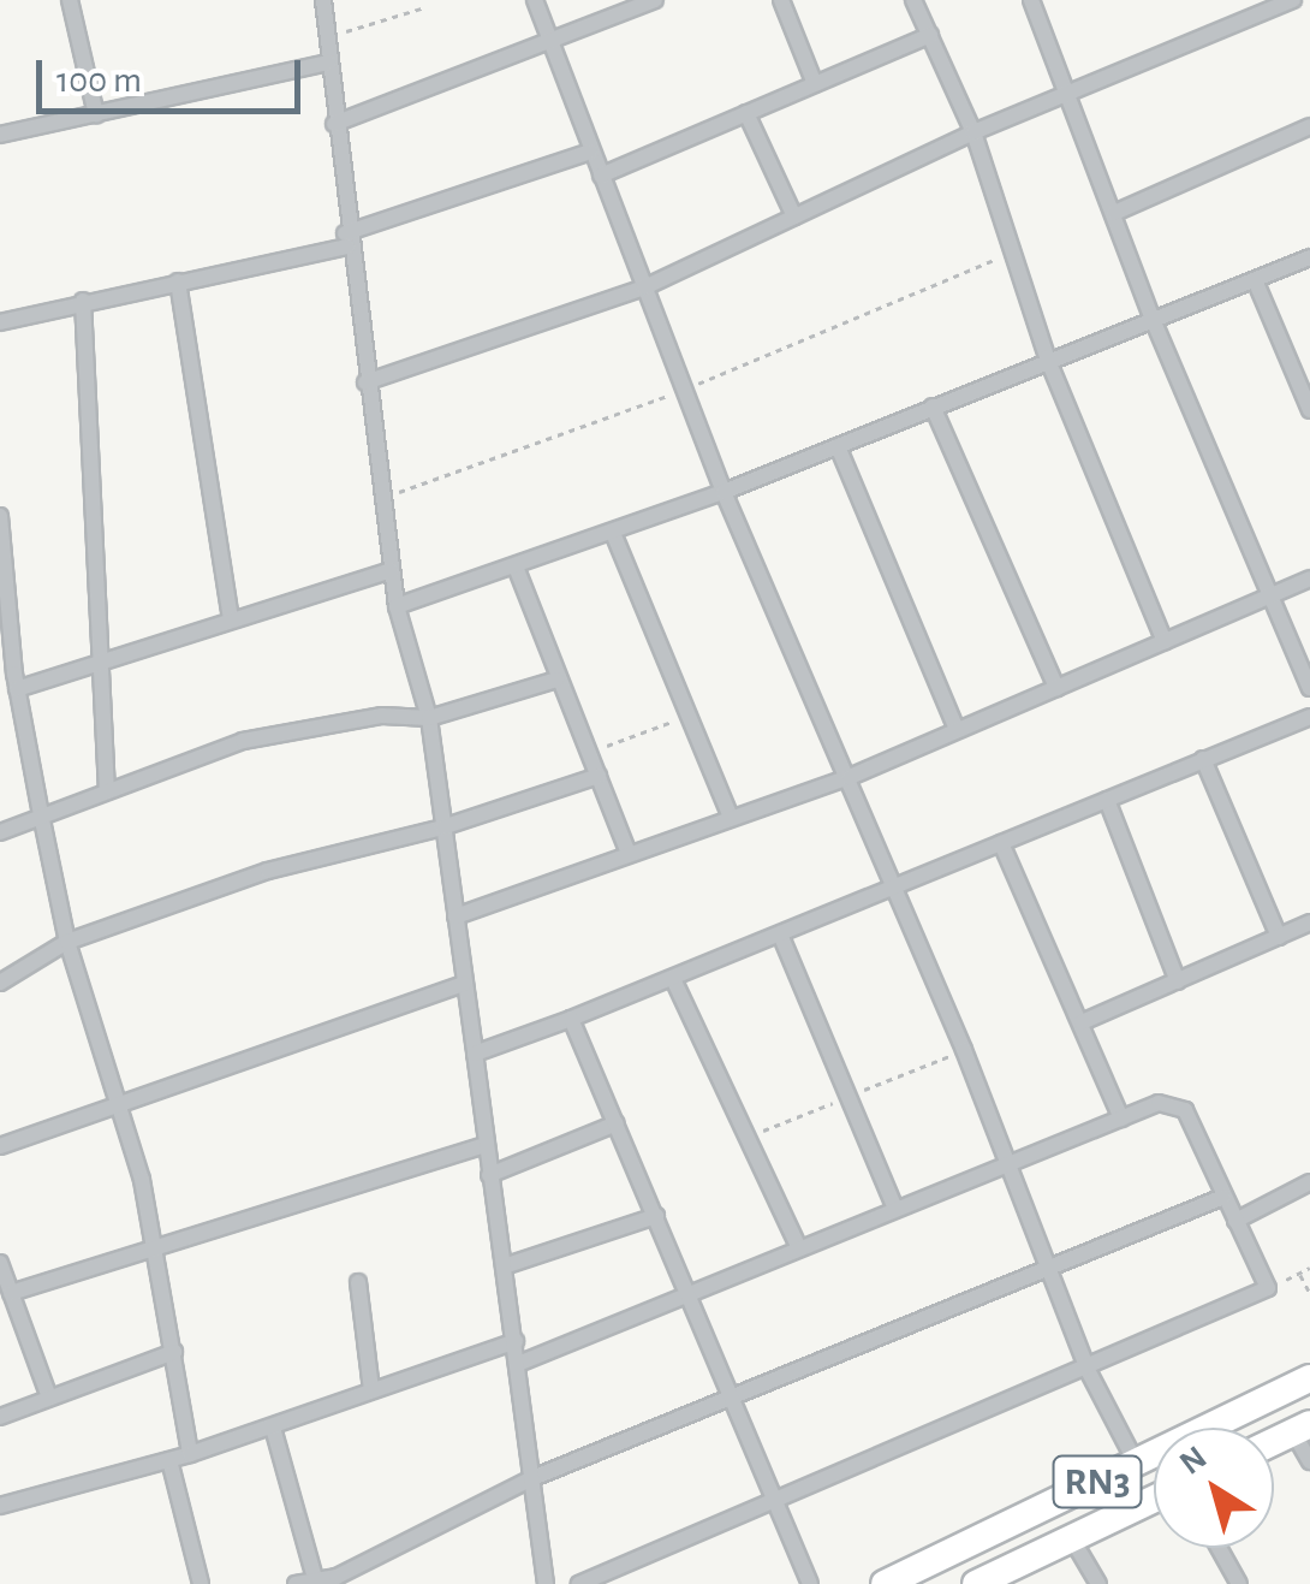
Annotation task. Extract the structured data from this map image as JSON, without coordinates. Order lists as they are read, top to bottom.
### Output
{
  "streets": {
    "highway": ["RN3"]
  },
  "scale_bar": "100 m",
  "north": "top left"
}
